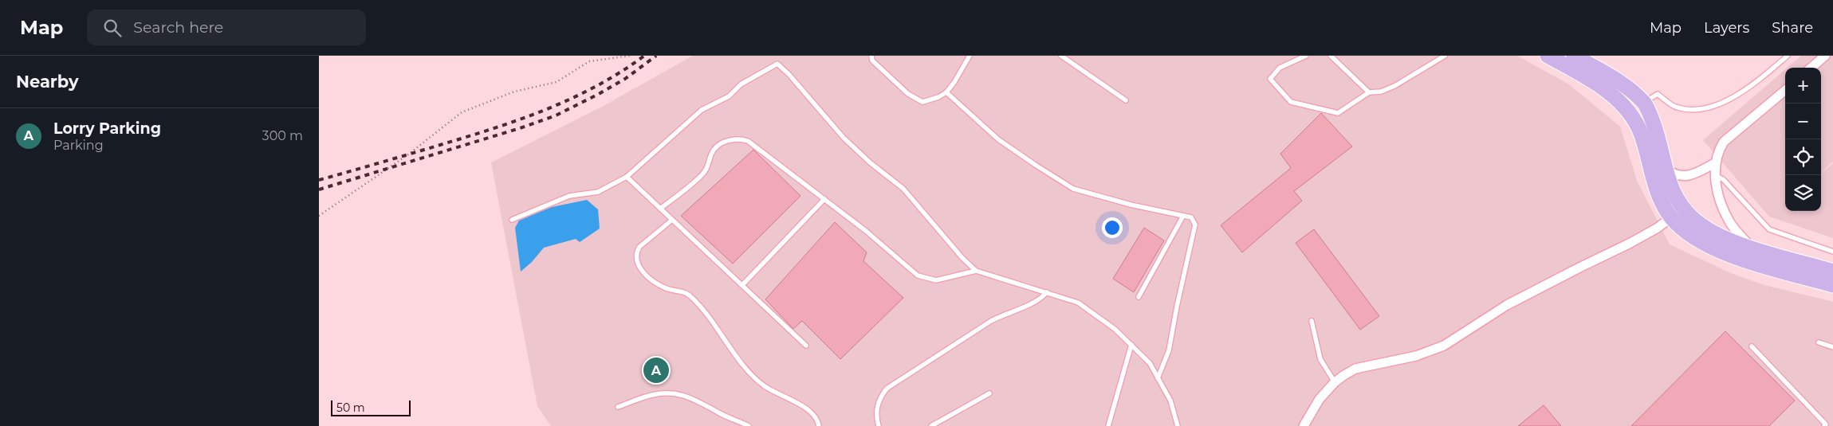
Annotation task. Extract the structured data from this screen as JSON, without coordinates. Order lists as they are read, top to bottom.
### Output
{
  "scale_bar": "50 m",
  "page": {
    "header": "Map",
    "search": "Search here",
    "nav": ["Map", "Layers", "Share"],
    "heading": "Nearby",
    "map_buttons": ["+", "−"],
    "list": [
      {
        "mark": "A",
        "name": "Lorry Parking",
        "note": "Parking",
        "value": "300 m"
      }
    ],
    "pins": "A",
    "scale": "50 m"
  }
}
